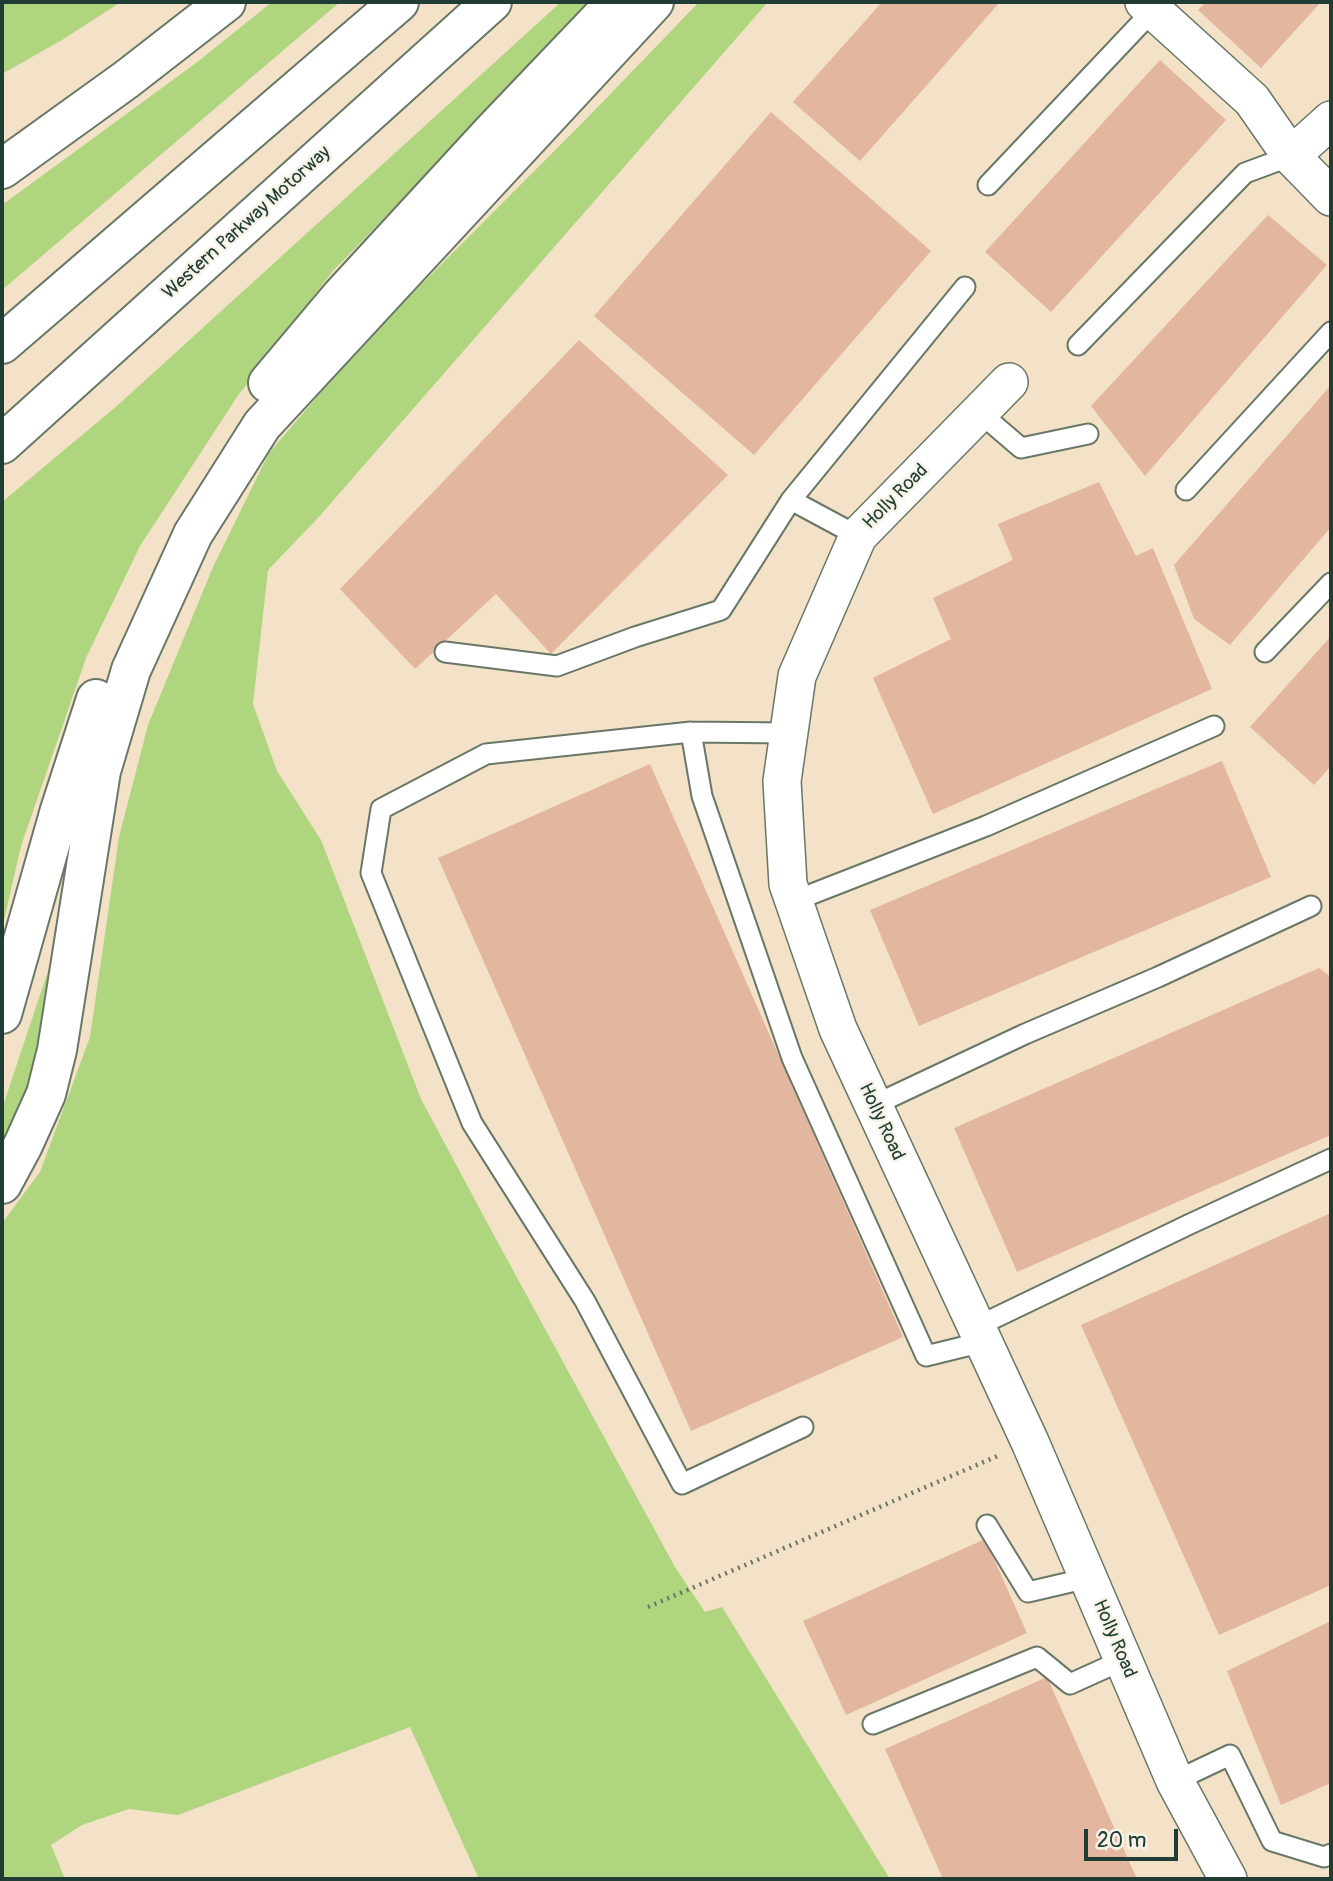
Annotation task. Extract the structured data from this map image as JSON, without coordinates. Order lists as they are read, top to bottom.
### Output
{
  "streets": {
    "highway": ["Western Parkway Motorway"],
    "street": ["Holly Road"]
  },
  "scale_bar": "20 m"
}
